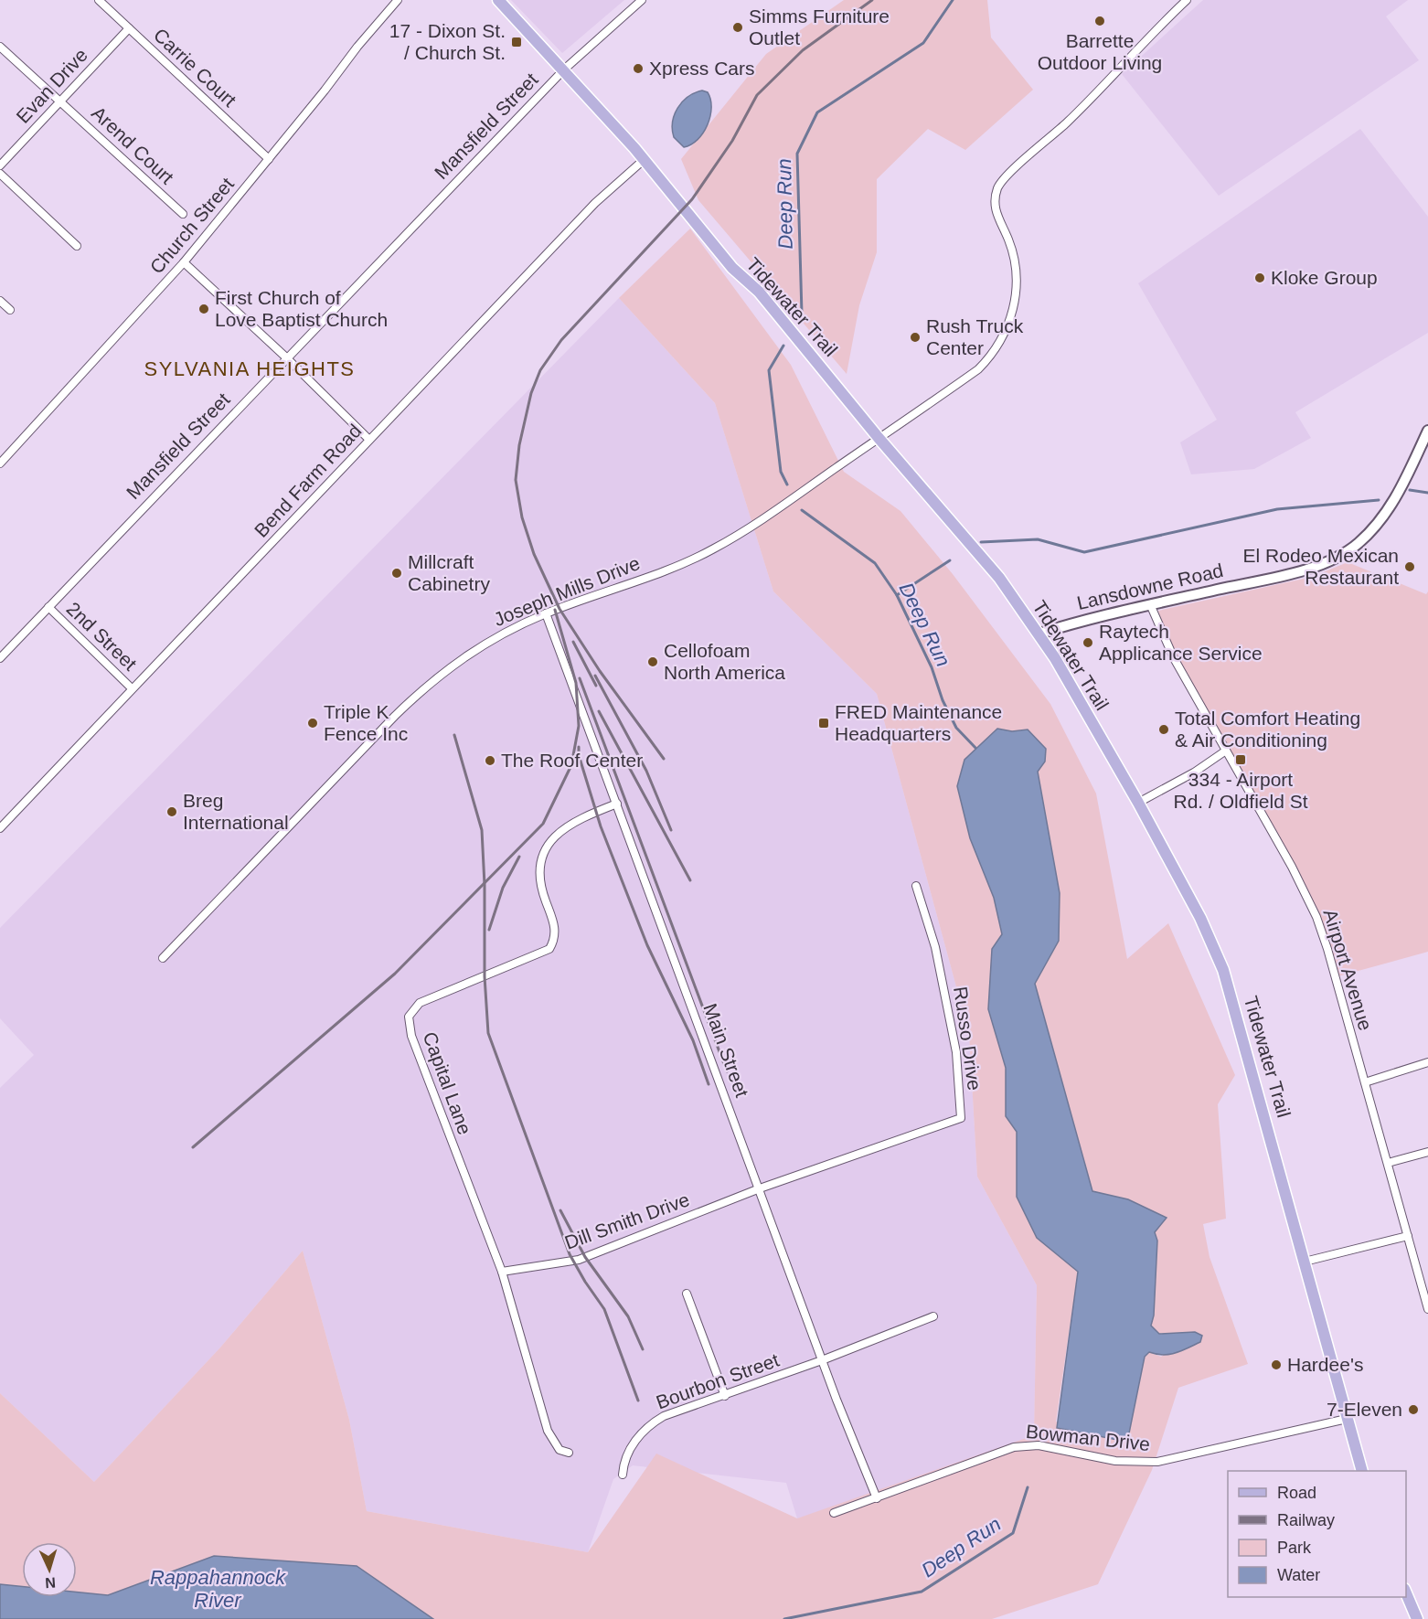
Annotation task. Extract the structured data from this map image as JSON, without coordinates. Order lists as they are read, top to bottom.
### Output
{
  "streets": {
    "main road": ["Tidewater Trail", "Lansdowne Road"],
    "street": [
      "Carrie Court",
      "Evan Drive",
      "Mansfield Street",
      "Arend Court",
      "Church Street",
      "Bend Farm Road",
      "Joseph Mills Drive",
      "2nd Street",
      "Airport Avenue",
      "Russo Drive",
      "Main Street",
      "Capital Lane",
      "Dill Smith Drive",
      "Bourbon Street",
      "Bowman Drive"
    ]
  },
  "crossings": [
    ["Carrie Court", "Evan Drive"],
    ["Carrie Court", "Church Street"],
    ["Evan Drive", "Arend Court"],
    ["Mansfield Street", "Tidewater Trail"],
    ["Mansfield Street", "2nd Street"],
    ["Tidewater Trail", "Bend Farm Road"],
    ["Tidewater Trail", "Lansdowne Road"],
    ["Tidewater Trail", "Joseph Mills Drive"],
    ["Tidewater Trail", "Bowman Drive"],
    ["Bend Farm Road", "2nd Street"],
    ["Lansdowne Road", "Airport Avenue"],
    ["Joseph Mills Drive", "Main Street"],
    ["Russo Drive", "Main Street"],
    ["Russo Drive", "Dill Smith Drive"],
    ["Main Street", "Capital Lane"],
    ["Main Street", "Dill Smith Drive"],
    ["Main Street", "Bourbon Street"],
    ["Main Street", "Bowman Drive"],
    ["Capital Lane", "Dill Smith Drive"]
  ],
  "districts": ["SYLVANIA HEIGHTS"],
  "water": ["Deep Run", "Rappahannock River"],
  "places": {
    "other": [
      "Barrette Outdoor Living",
      "Simms Furniture Outlet",
      "Xpress Cars",
      "Kloke Group",
      "First Church of Love Baptist Church",
      "Rush Truck Center",
      "El Rodeo Mexican Restaurant",
      "Millcraft Cabinetry",
      "Raytech Applicance Service",
      "Cellofoam North America",
      "Triple K Fence Inc",
      "Total Comfort Heating & Air Conditioning",
      "The Roof Center",
      "Breg International",
      "Hardee's",
      "7-Eleven"
    ],
    "transit": ["17 - Dixon St. / Church St.", "FRED Maintenance Headquarters", "334 - Airport Rd. / Oldfield St"]
  },
  "legend": [
    "Road",
    "Railway",
    "Park",
    "Water"
  ],
  "north": "bottom"
}
